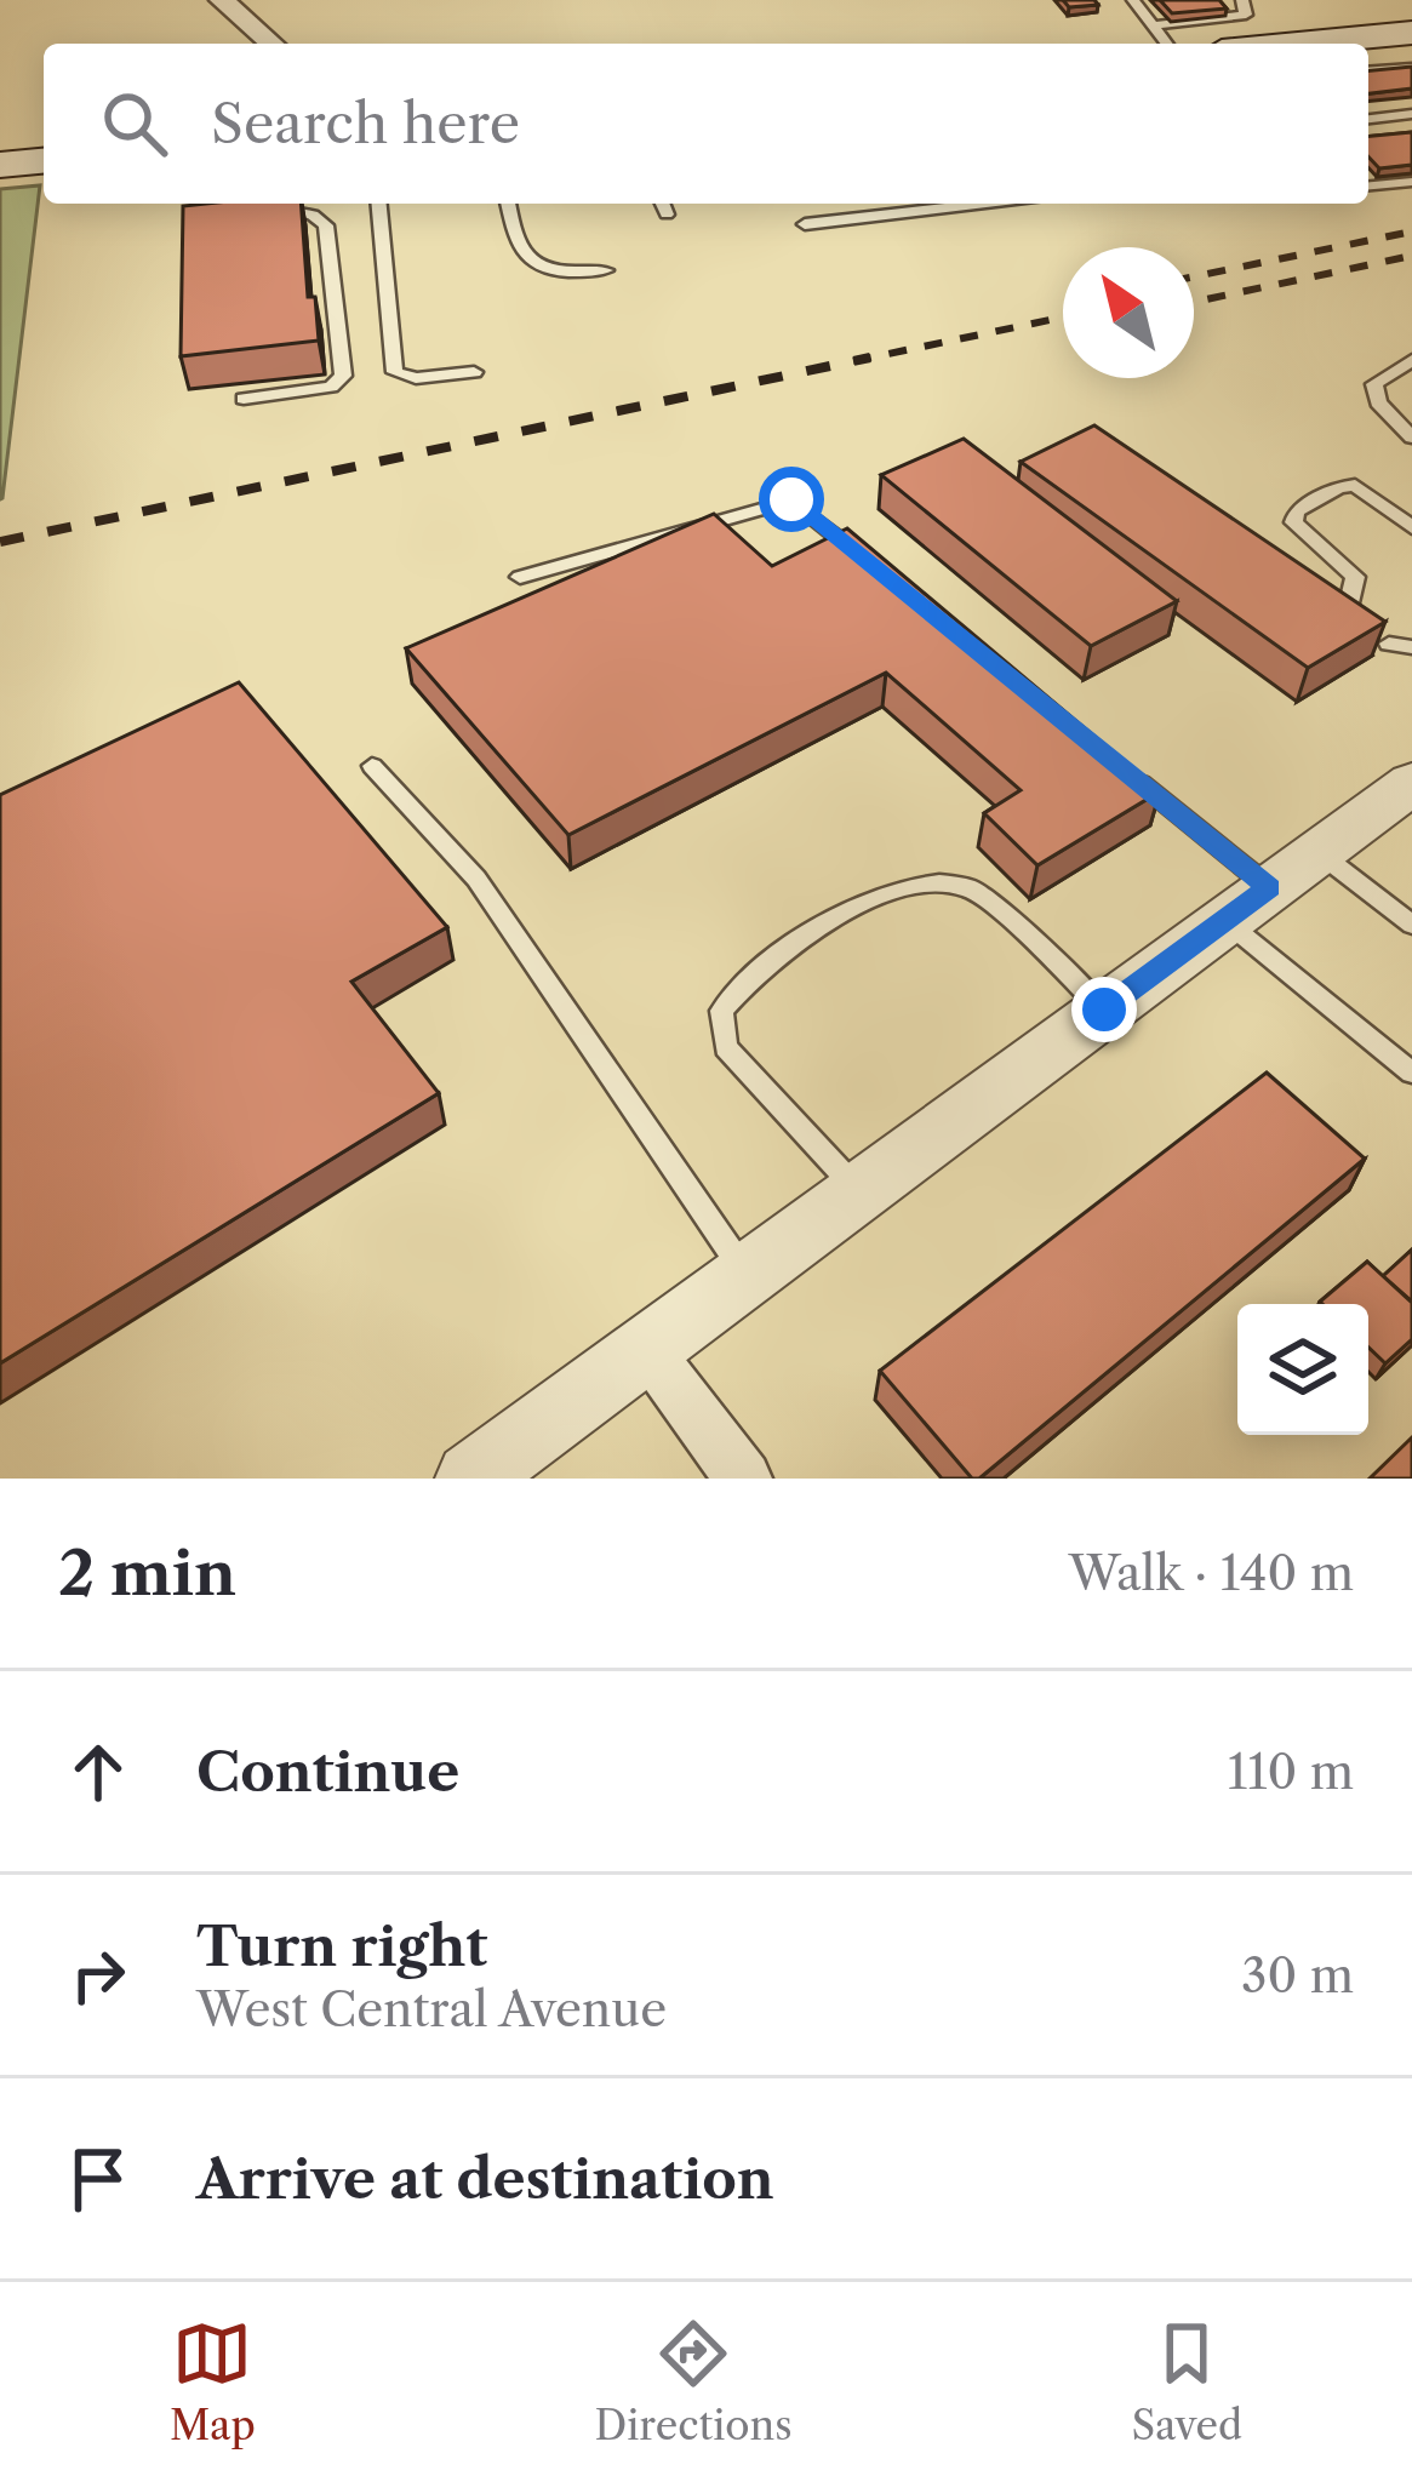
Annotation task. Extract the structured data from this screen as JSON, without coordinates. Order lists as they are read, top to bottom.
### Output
{
  "north": "top left",
  "page": {
    "search": "Search here",
    "heading": ["2 min", "Walk · 140 m"],
    "list": [
      ["Continue", "110 m"],
      ["Turn right", "West Central Avenue", "30 m"],
      "Arrive at destination"
    ],
    "nav": ["Map", "Directions", "Saved"]
  }
}
